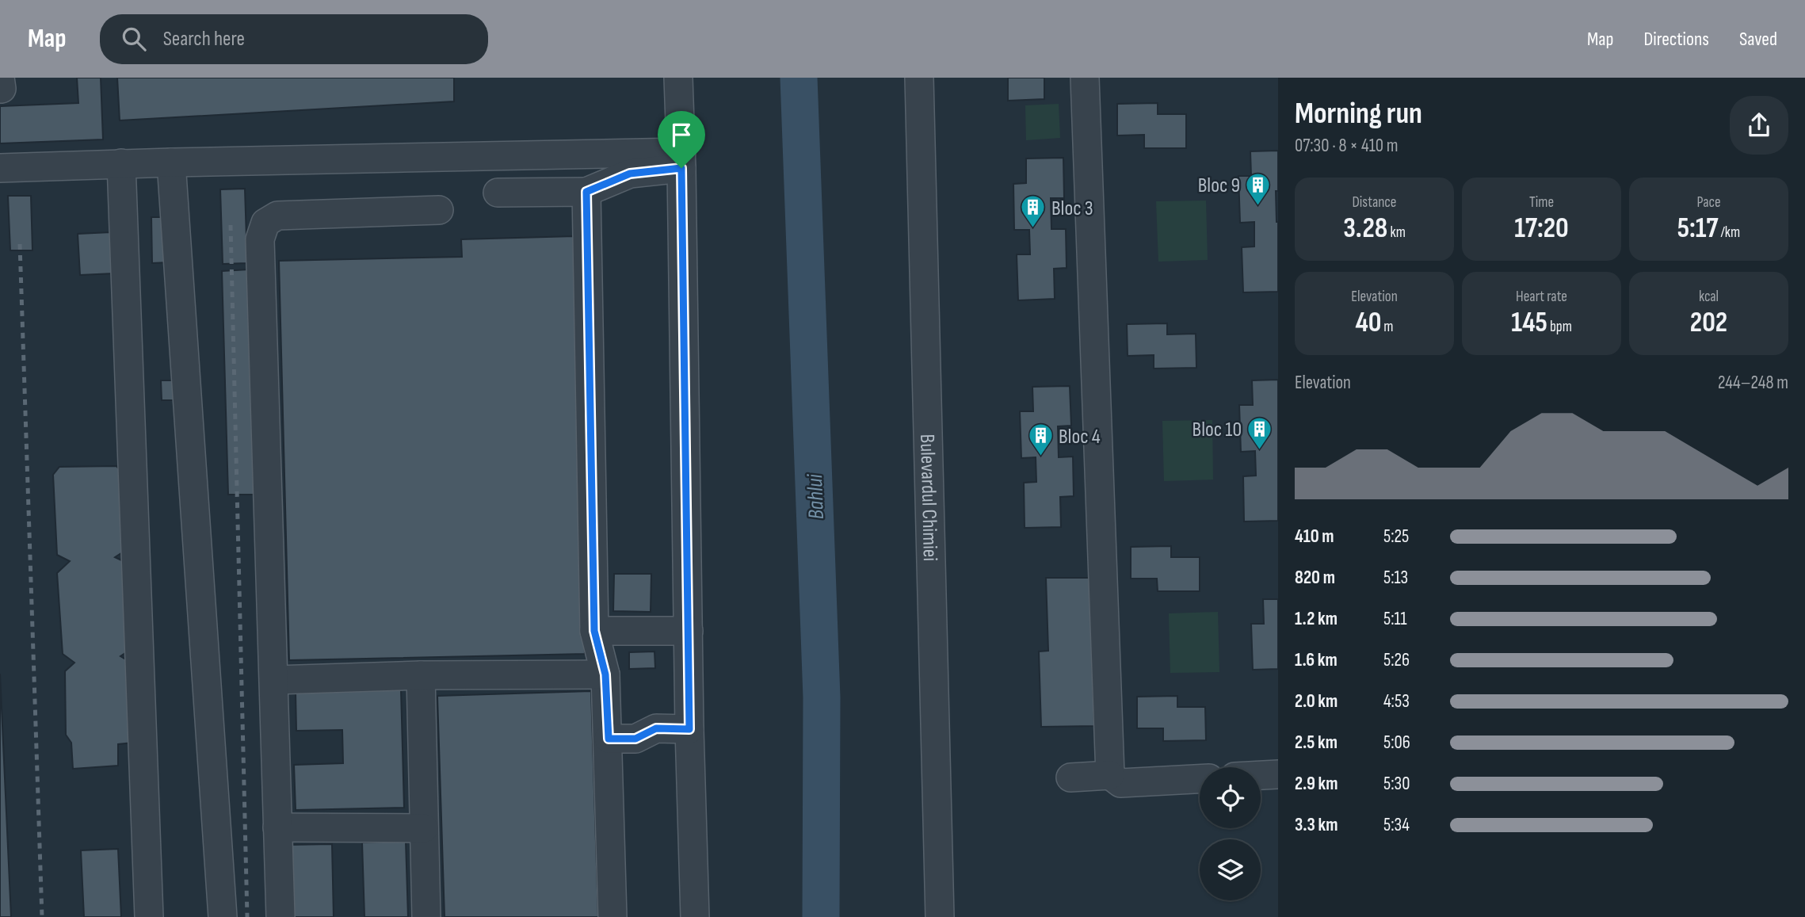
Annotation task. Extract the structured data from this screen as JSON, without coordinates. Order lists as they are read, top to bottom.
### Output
{
  "streets": {
    "street": ["Bulevardul Chimiei"]
  },
  "water": ["Bahlui"],
  "places": {
    "building": [
      "Bloc 9",
      "Bloc 3",
      "Bloc 10",
      "Bloc 4"
    ]
  },
  "page": {
    "header": "Map",
    "search": "Search here",
    "nav": ["Map", "Directions", "Saved"],
    "heading": ["Morning run", "07:30 · 8 × 410 m"],
    "stats": [
      ["Distance", "3.28 km"],
      ["Time", "17:20"],
      ["Pace", "5:17 /km"],
      ["Elevation", "40 m"],
      ["Heart rate", "145 bpm"],
      ["kcal", "202"]
    ],
    "chart": ["Elevation", "244–248 m"],
    "list": [
      {
        "name": "410 m",
        "note": "5:25"
      },
      {
        "name": "820 m",
        "note": "5:13"
      },
      {
        "name": "1.2 km",
        "note": "5:11"
      },
      {
        "name": "1.6 km",
        "note": "5:26"
      },
      {
        "name": "2.0 km",
        "note": "4:53"
      },
      {
        "name": "2.5 km",
        "note": "5:06"
      },
      {
        "name": "2.9 km",
        "note": "5:30"
      },
      {
        "name": "3.3 km",
        "note": "5:34"
      }
    ]
  }
}
